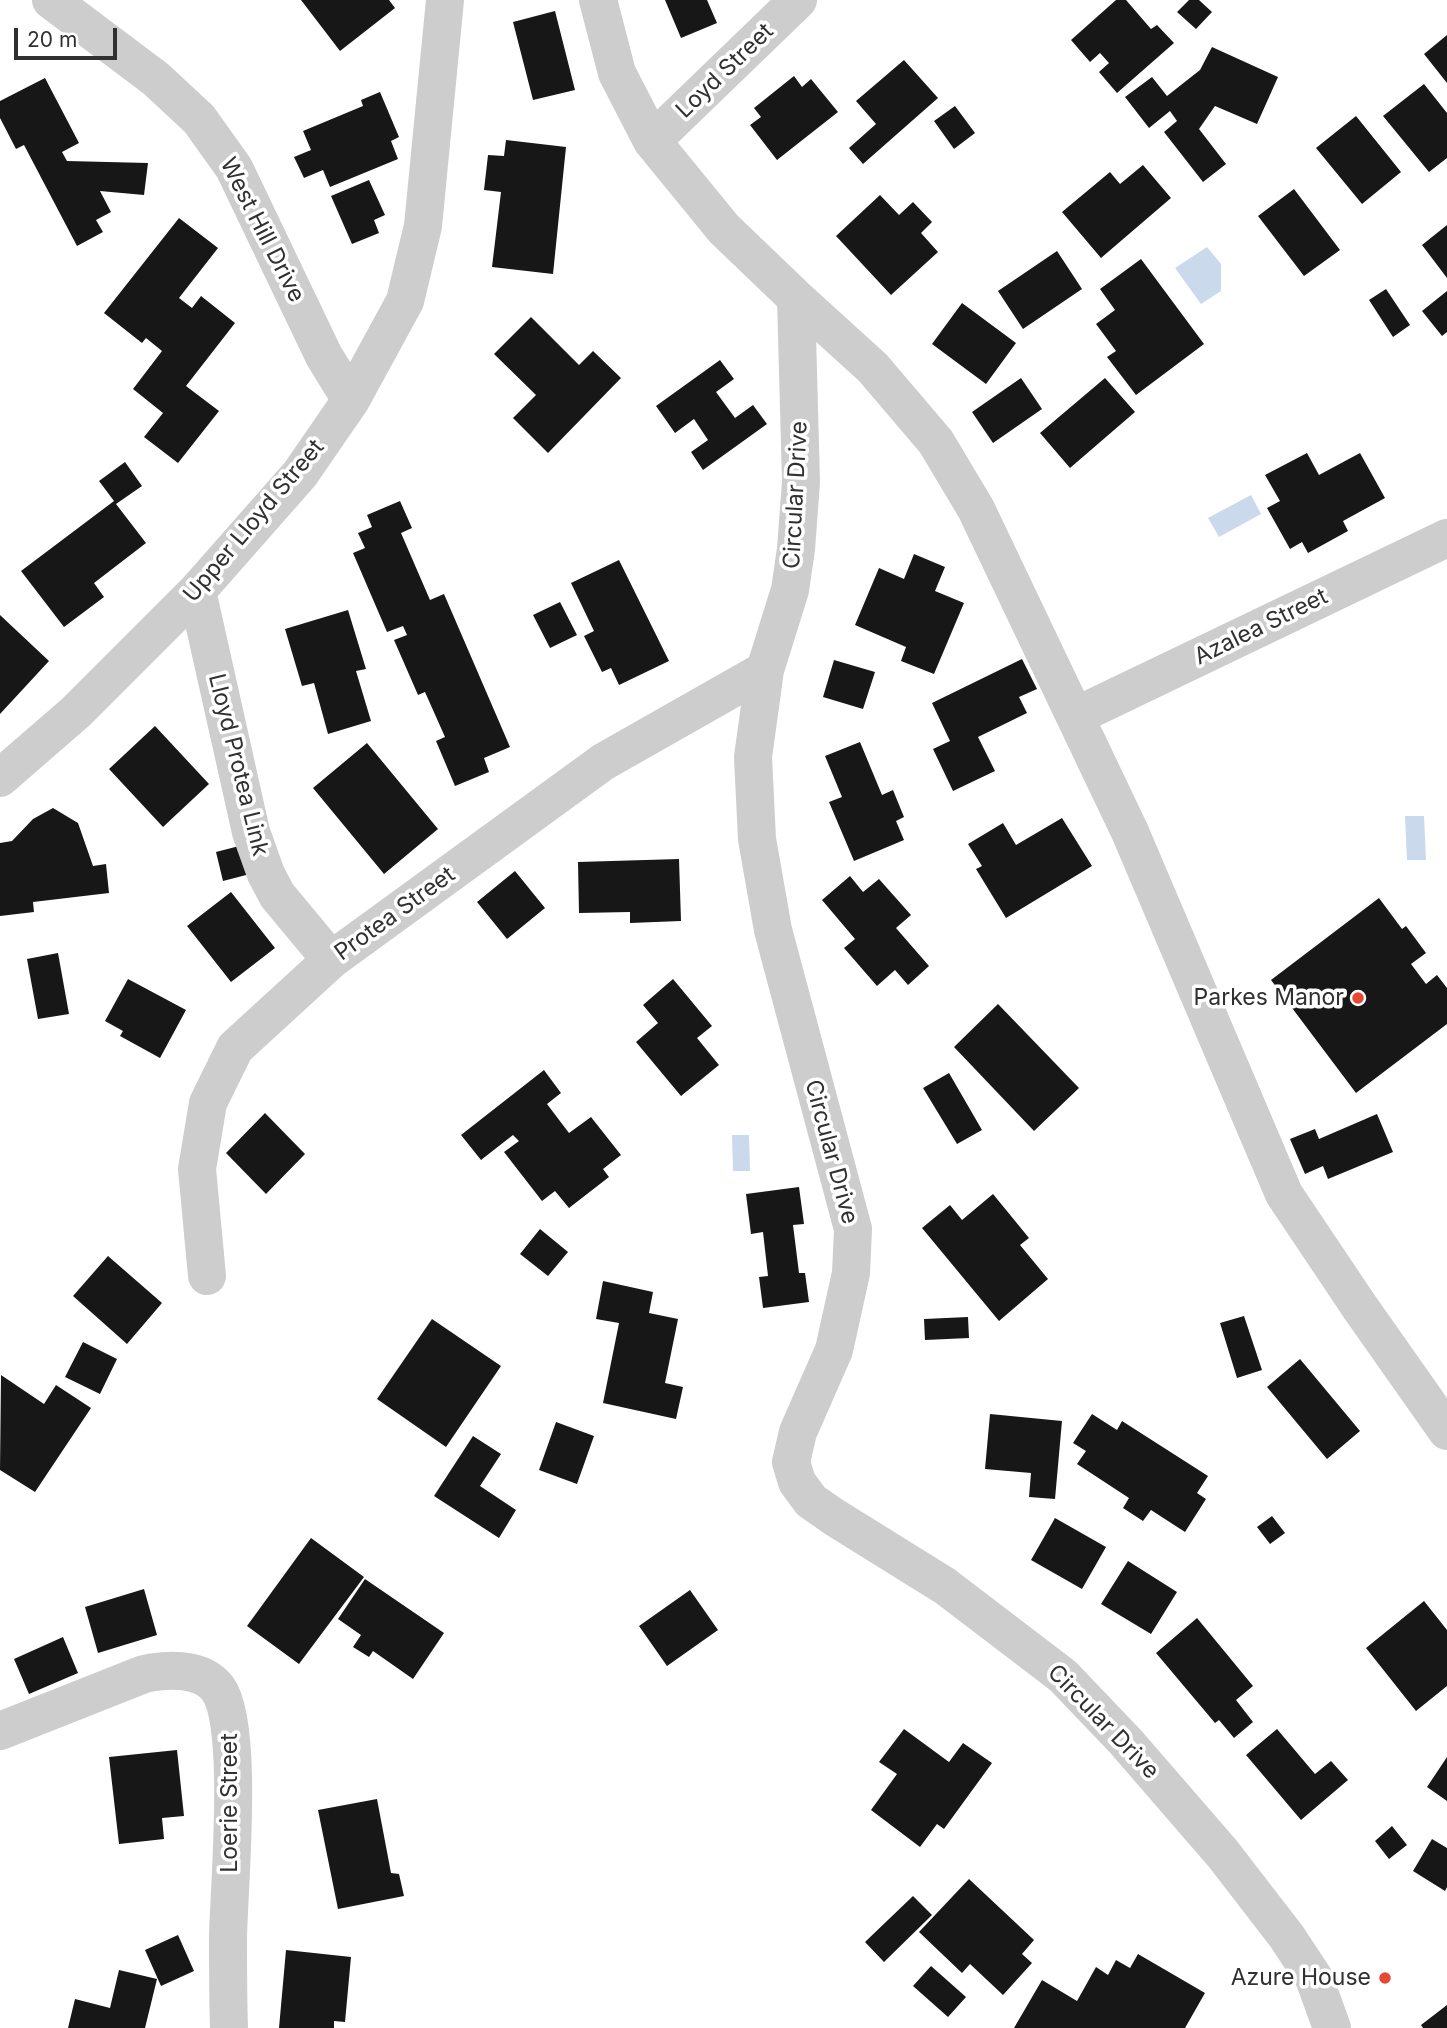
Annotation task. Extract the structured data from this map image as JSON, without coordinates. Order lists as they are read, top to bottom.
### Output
{
  "streets": {
    "street": [
      "Loyd Street",
      "West Hill Drive",
      "Circular Drive",
      "Upper Lloyd Street",
      "Azalea Street",
      "Lloyd Protea Link",
      "Protea Street",
      "Loerie Street"
    ]
  },
  "crossings": [
    ["West Hill Drive", "Upper Lloyd Street"],
    ["Circular Drive", "Protea Street"],
    ["Upper Lloyd Street", "Lloyd Protea Link"],
    ["Lloyd Protea Link", "Protea Street"]
  ],
  "places": ["Parkes Manor", "Azure House"],
  "scale_bar": "20 m"
}
